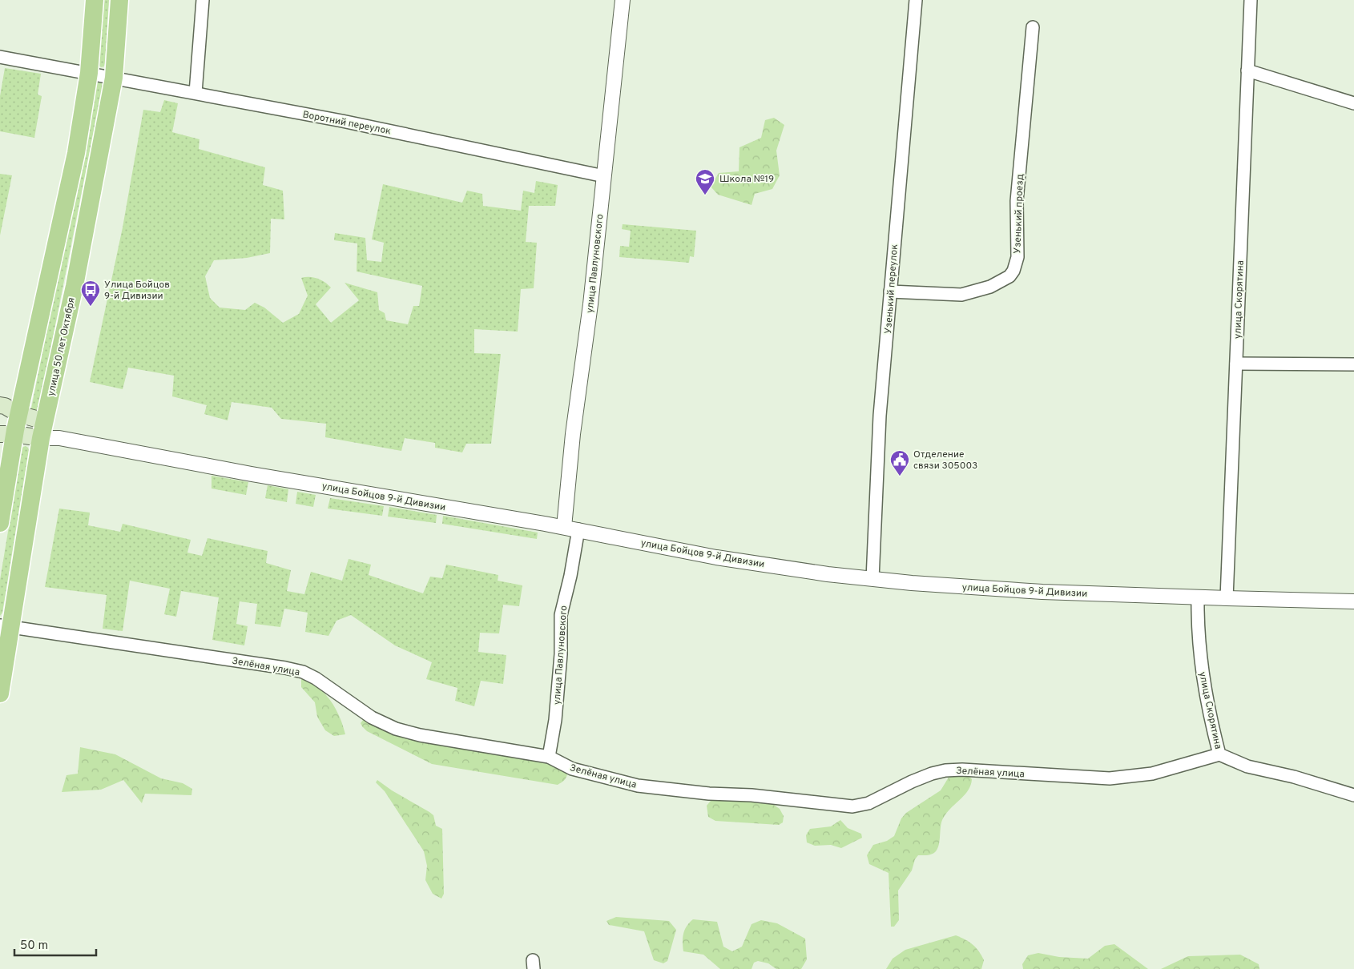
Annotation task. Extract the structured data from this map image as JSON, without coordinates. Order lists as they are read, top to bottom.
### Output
{
  "streets": {
    "main road": ["улица 50 лет Октября", "улица Бойцов 9-й Дивизии"],
    "street": [
      "Воротний переулок",
      "Узенький проезд",
      "улица Павлуновского",
      "Узенький переулок",
      "улица Скорятина",
      "Зелёная улица"
    ]
  },
  "crossings": [
    ["Воротний переулок", "улица Павлуновского"],
    ["Воротний переулок", "улица 50 лет Октября"],
    ["Узенький проезд", "Узенький переулок"],
    ["улица Павлуновского", "улица Бойцов 9-й Дивизии"],
    ["улица Павлуновского", "Зелёная улица"],
    ["Узенький переулок", "улица Бойцов 9-й Дивизии"],
    ["улица Скорятина", "улица Бойцов 9-й Дивизии"],
    ["улица Скорятина", "Зелёная улица"],
    ["улица 50 лет Октября", "улица Бойцов 9-й Дивизии"],
    ["улица 50 лет Октября", "Зелёная улица"]
  ],
  "places": {
    "school or university": ["Школа №19"],
    "bus stop": ["Улица Бойцов 9-й Дивизии"],
    "public building": ["Отделение связи 305003"]
  },
  "scale_bar": "50 m"
}
